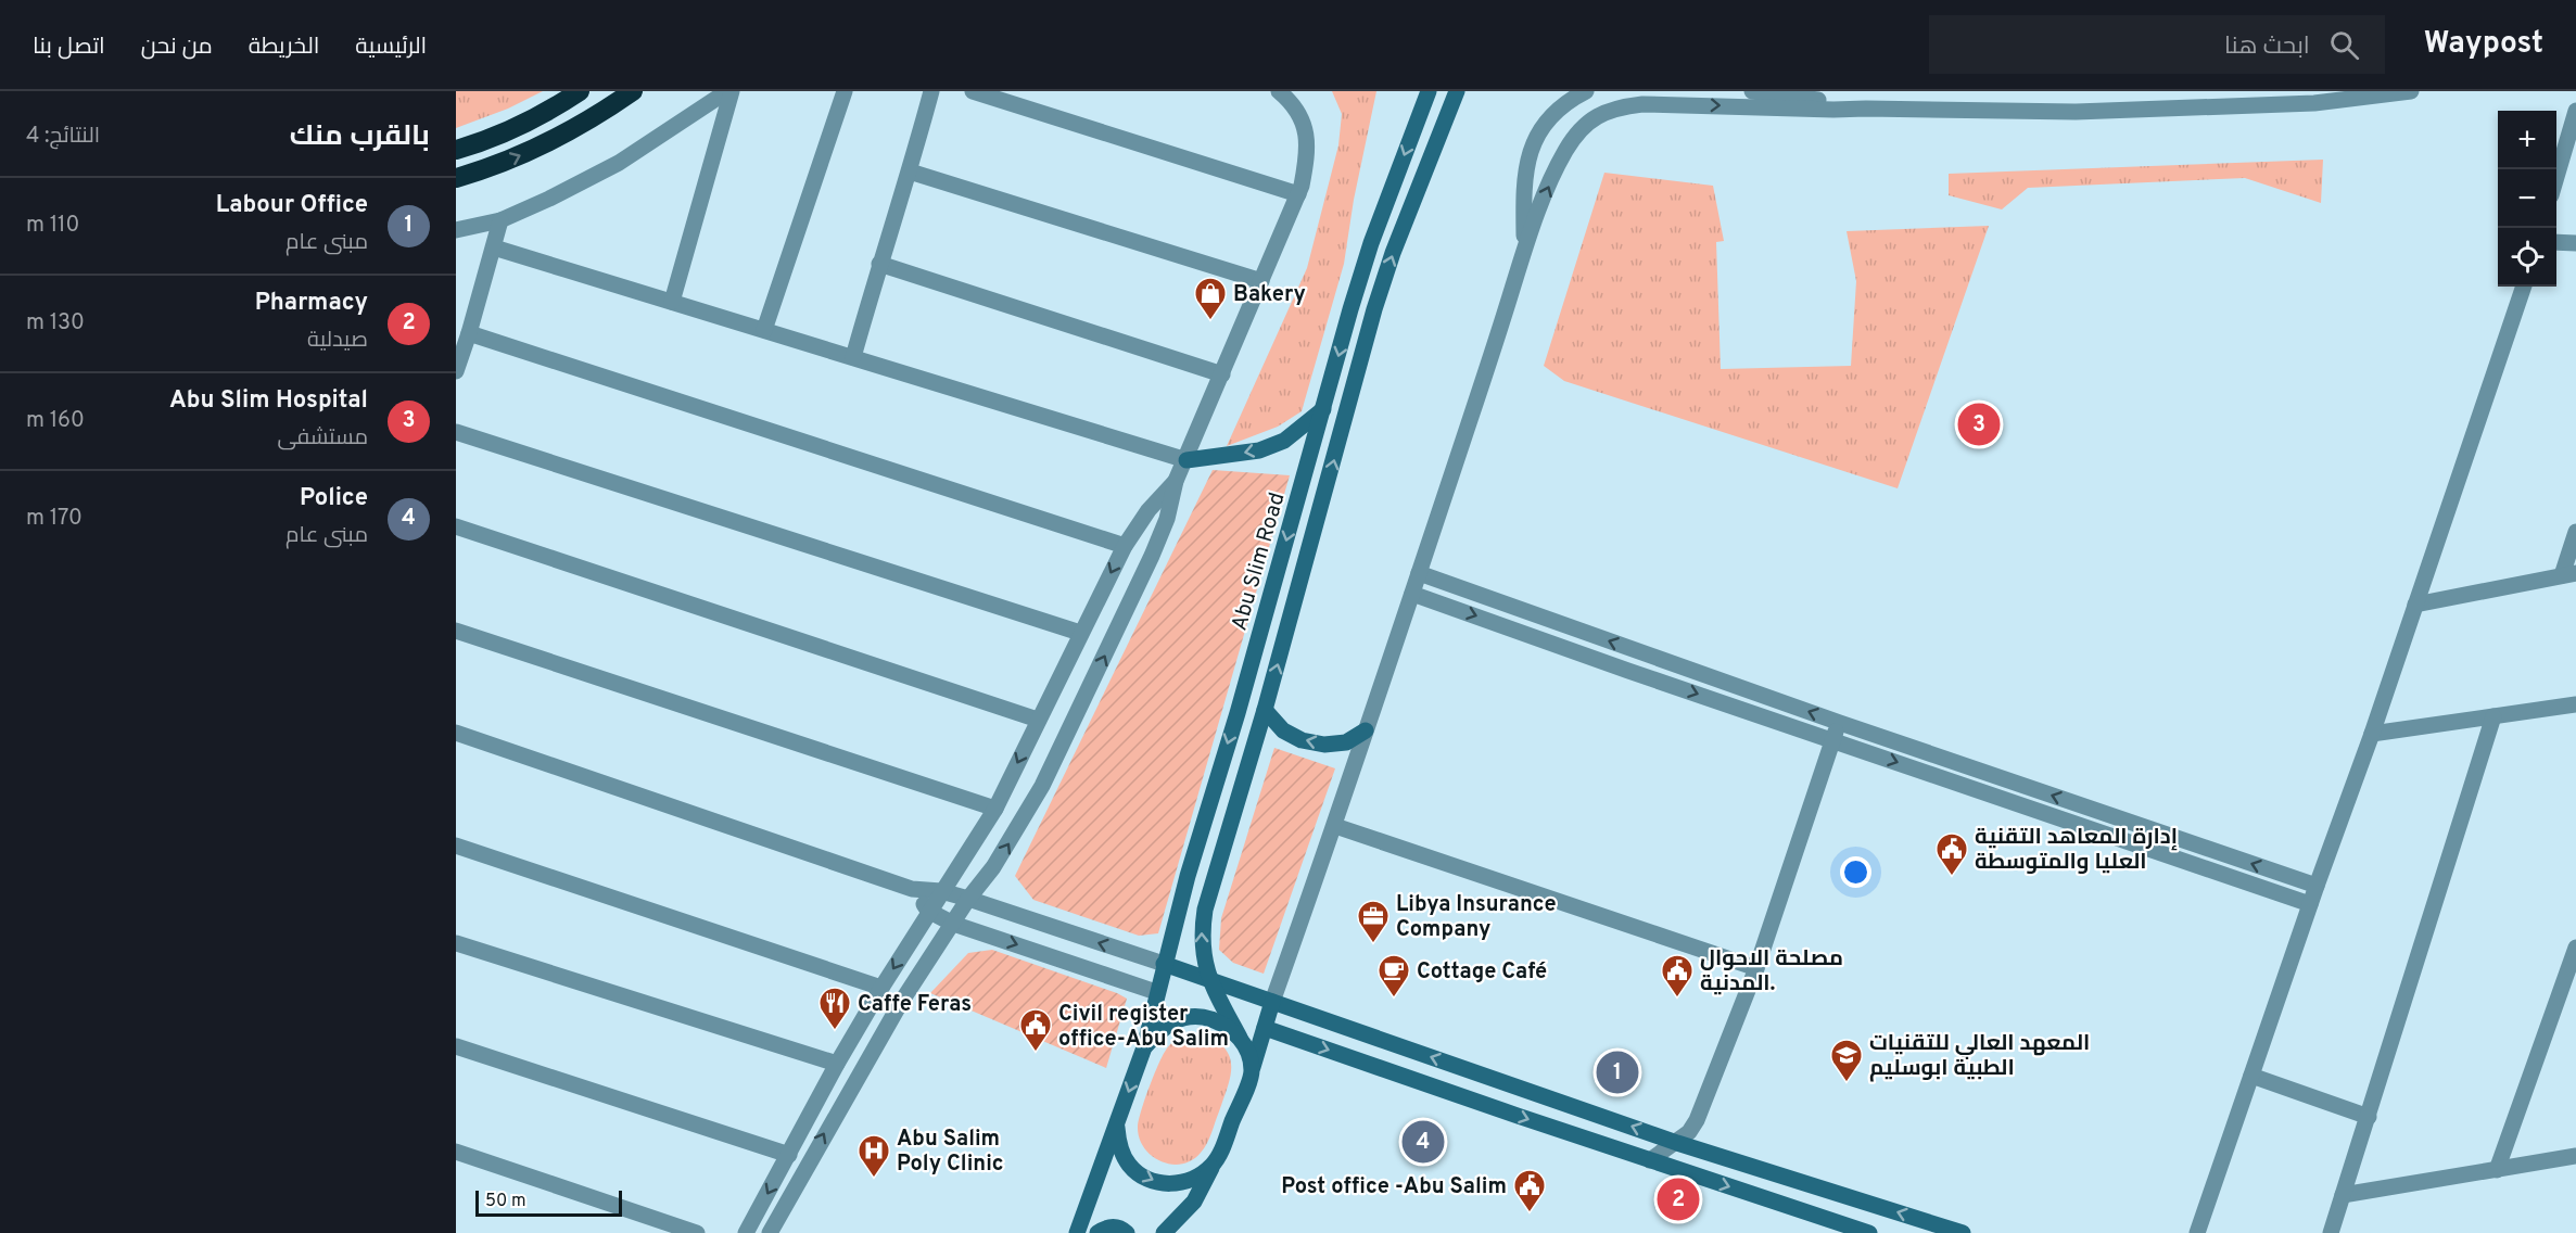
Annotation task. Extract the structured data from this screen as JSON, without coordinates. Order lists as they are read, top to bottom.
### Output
{
  "streets": {
    "main road": ["Abu Slim Road"]
  },
  "places": {
    "shop": ["Bakery"],
    "public building": [
      "إدارة المعاهد التقنية العليا والمتوسطة",
      "مصلحة الاحوال المدنية.",
      "Civil register office-Abu Salim",
      "Post office -Abu Salim"
    ],
    "office": ["Libya Insurance Company"],
    "cafe": ["Cottage Café"],
    "restaurant": ["Caffe Feras"],
    "school or university": ["المعهد العالي للتقنيات الطبية ابوسليم"],
    "hospital": ["Abu Salim Poly Clinic"]
  },
  "scale_bar": "50 m",
  "page": {
    "header": "Waypost",
    "search": "ابحث هنا",
    "nav": [
      "الرئيسية",
      "الخريطة",
      "من نحن",
      "اتصل بنا"
    ],
    "heading": ["بالقرب منك", "النتائج: 4"],
    "map_buttons": ["+", "−"],
    "list": [
      {
        "mark": "1",
        "name": "Labour Office",
        "note": "مبنى عام",
        "value": "110 m"
      },
      {
        "mark": "2",
        "name": "Pharmacy",
        "note": "صيدلية",
        "value": "130 m"
      },
      {
        "mark": "3",
        "name": "Abu Slim Hospital",
        "note": "مستشفى",
        "value": "160 m"
      },
      {
        "mark": "4",
        "name": "Police",
        "note": "مبنى عام",
        "value": "170 m"
      }
    ],
    "pins": [
      "3",
      "1",
      "4",
      "2"
    ],
    "scale": "50 m"
  }
}
